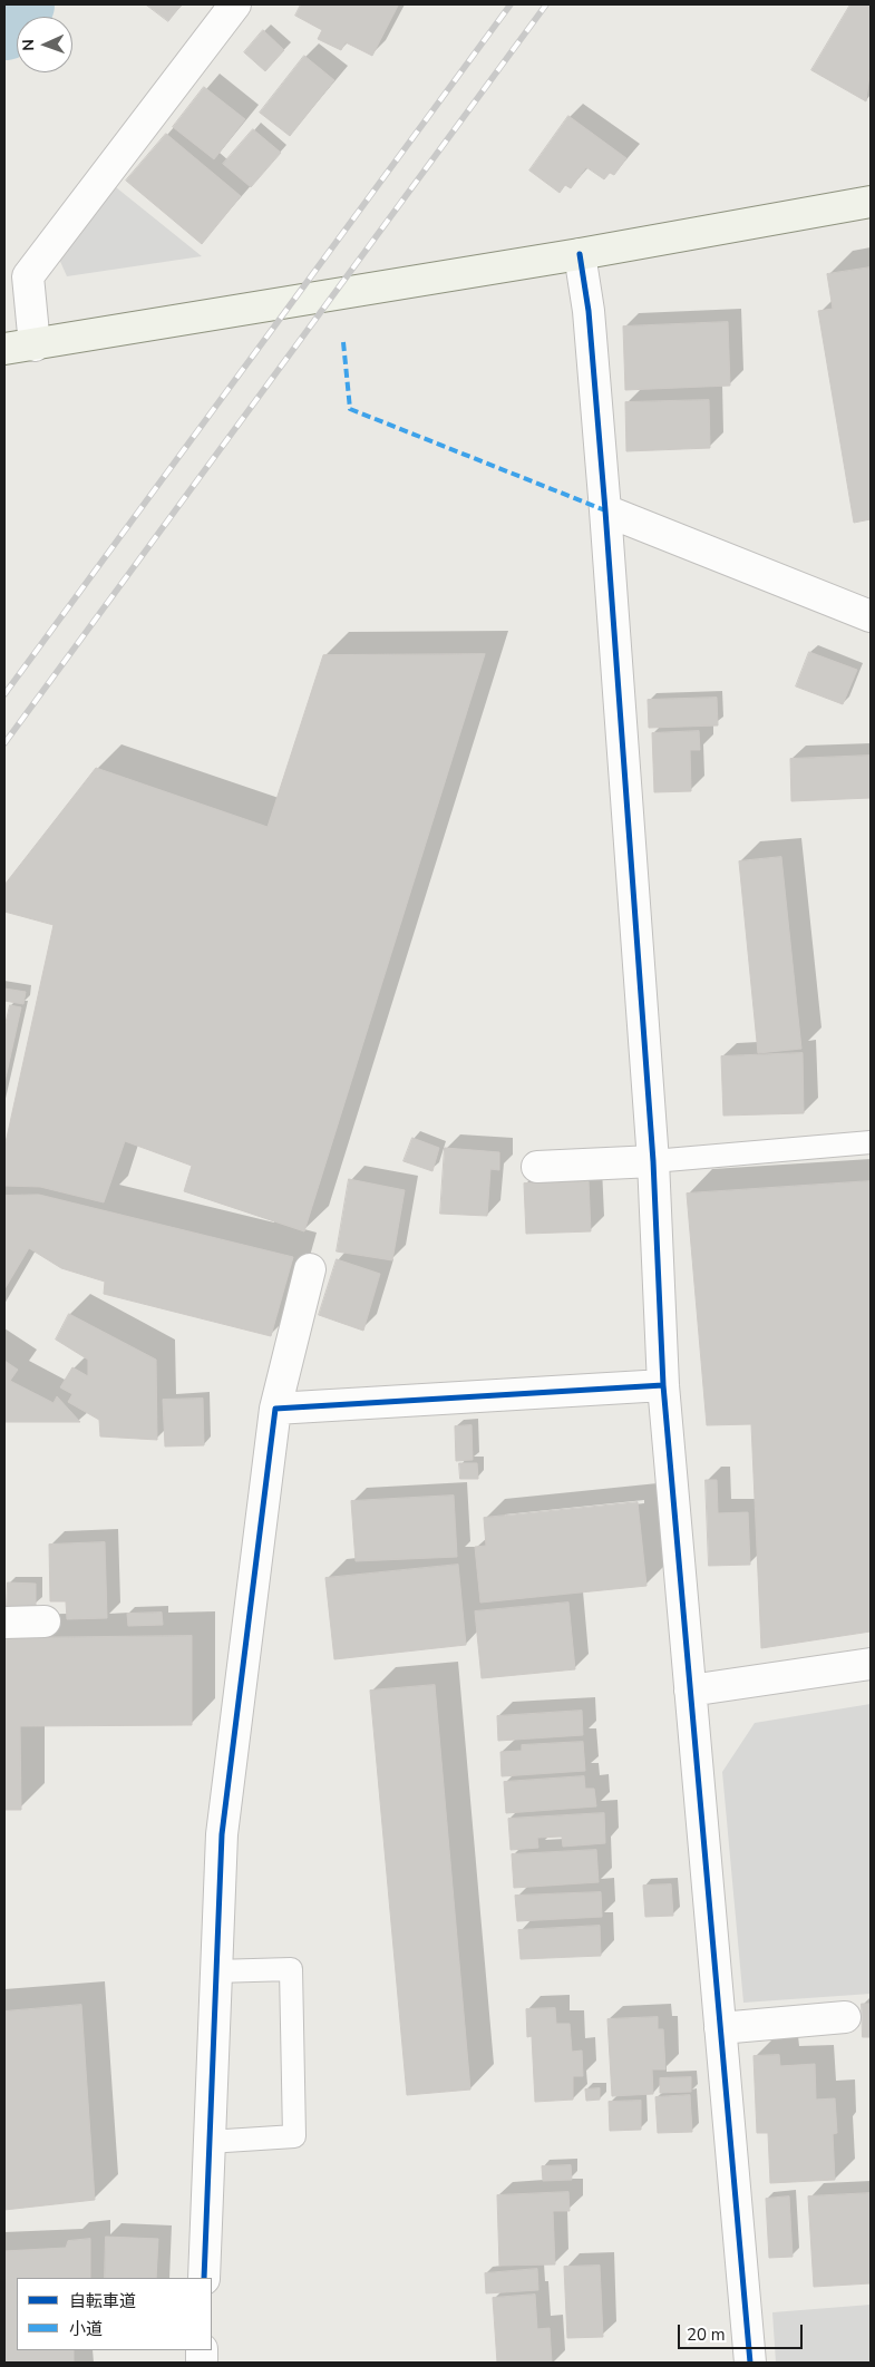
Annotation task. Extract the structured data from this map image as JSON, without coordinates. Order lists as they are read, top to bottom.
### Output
{
  "legend": ["自転車道", "小道"],
  "scale_bar": "20 m",
  "north": "left"
}
